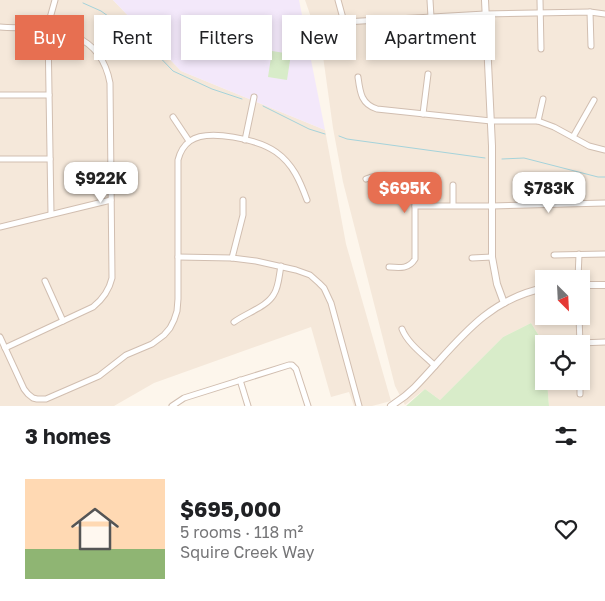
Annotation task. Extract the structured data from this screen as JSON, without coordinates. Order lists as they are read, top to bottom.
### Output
{
  "north": "bottom right",
  "page": {
    "chip": [
      "Buy",
      "Rent",
      "Filters",
      "New",
      "Apartment"
    ],
    "price": ["$922K", "$695K", "$783K"],
    "heading": "3 homes",
    "list": [
      {
        "name": "$695,000",
        "note": "5 rooms · 118 m² · Squire Creek Way"
      }
    ]
  }
}
